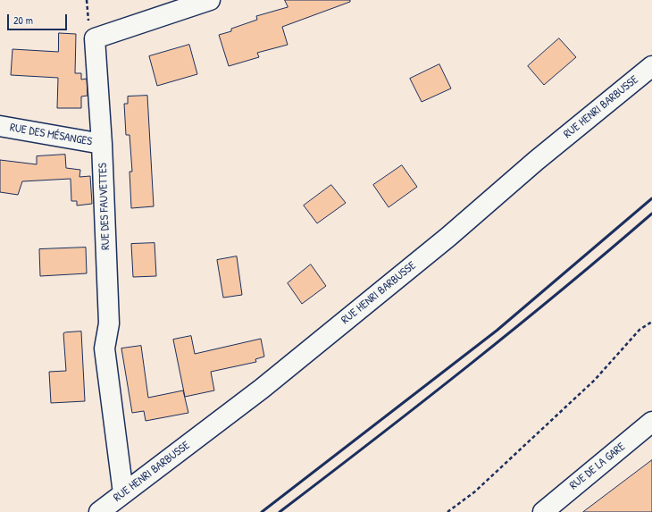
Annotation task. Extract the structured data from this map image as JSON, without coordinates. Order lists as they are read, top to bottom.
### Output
{
  "streets": {
    "street": [
      "RUE HENRI BARBUSSE",
      "RUE DES MÉSANGES",
      "RUE DES FAUVETTES",
      "RUE DE LA GARE"
    ]
  },
  "crossings": [
    ["RUE HENRI BARBUSSE", "RUE DES FAUVETTES"],
    ["RUE DES MÉSANGES", "RUE DES FAUVETTES"]
  ],
  "scale_bar": "20 m"
}
